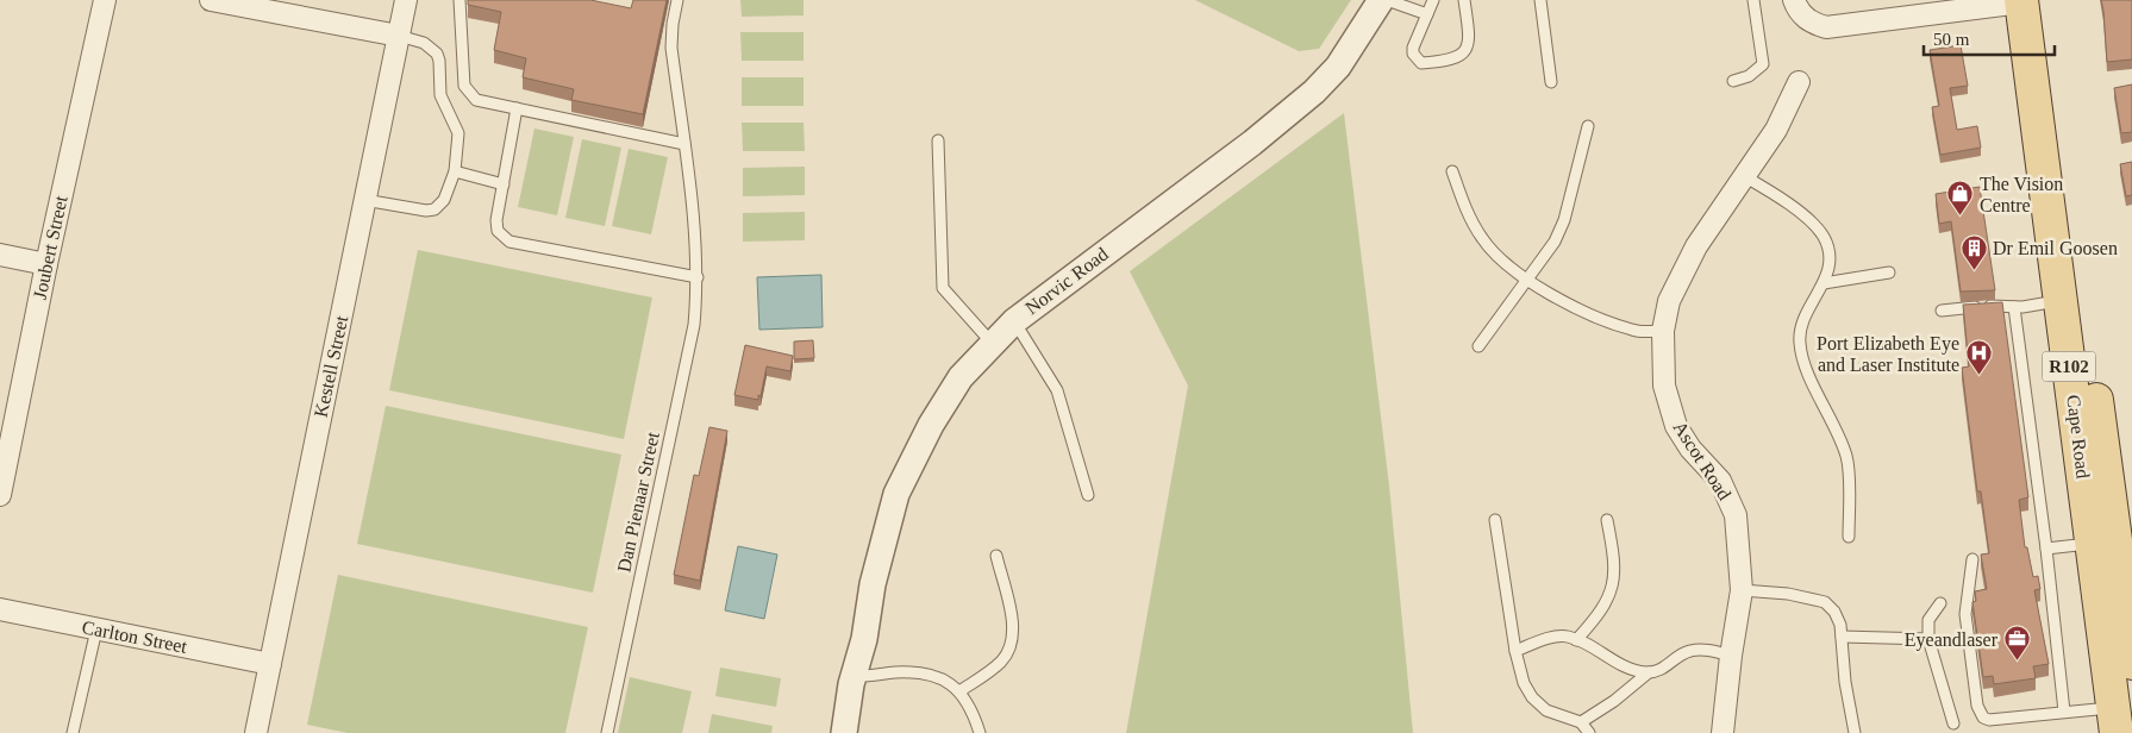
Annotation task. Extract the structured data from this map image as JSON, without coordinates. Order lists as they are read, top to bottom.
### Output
{
  "streets": {
    "main road": ["R102", "Cape Road"],
    "street": [
      "Joubert Street",
      "Norvic Road",
      "Kestell Street",
      "Ascot Road",
      "Carlton Street"
    ],
    "lane": ["Dan Pienaar Street"]
  },
  "crossings": [
    ["Kestell Street", "Carlton Street"]
  ],
  "places": {
    "shop": ["The Vision Centre"],
    "building": ["Dr Emil Goosen"],
    "hospital": ["Port Elizabeth Eye and Laser Institute"],
    "office": ["Eyeandlaser"]
  },
  "scale_bar": "50 m"
}
